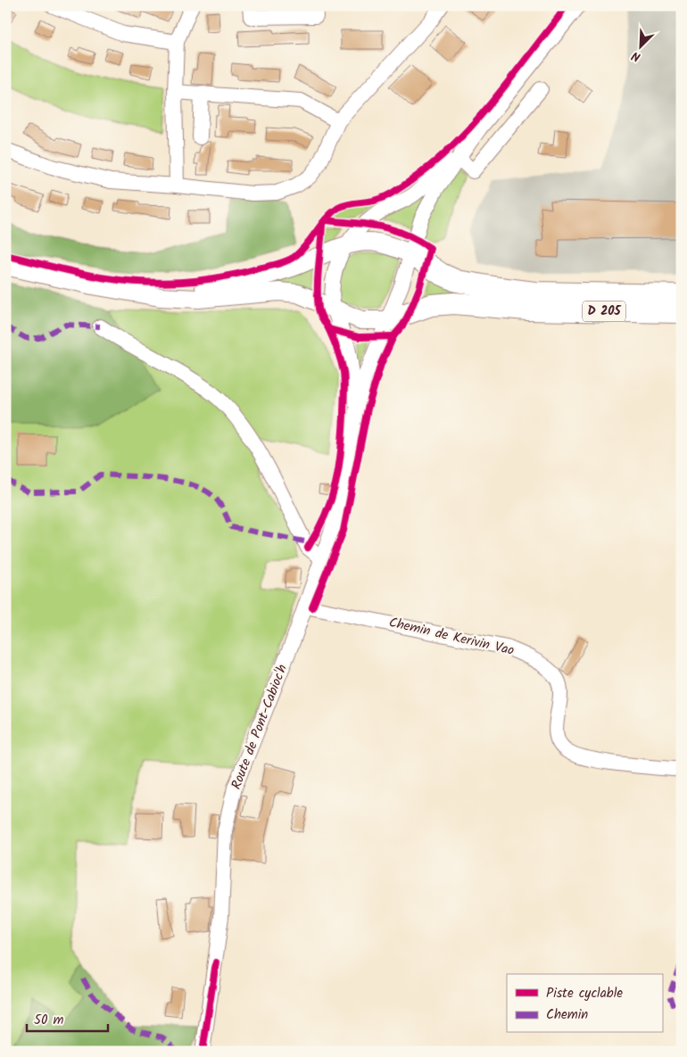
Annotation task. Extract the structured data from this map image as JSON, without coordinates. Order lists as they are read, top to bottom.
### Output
{
  "streets": {
    "highway": ["D 205"],
    "street": ["Chemin de Kerivin Vao", "Route de Pont-Cabioc'h"]
  },
  "crossings": [
    ["D 205", "Route de Pont-Cabioc'h"],
    ["Chemin de Kerivin Vao", "Route de Pont-Cabioc'h"]
  ],
  "legend": ["Piste cyclable", "Chemin"],
  "scale_bar": "50 m",
  "north": "bottom left"
}
